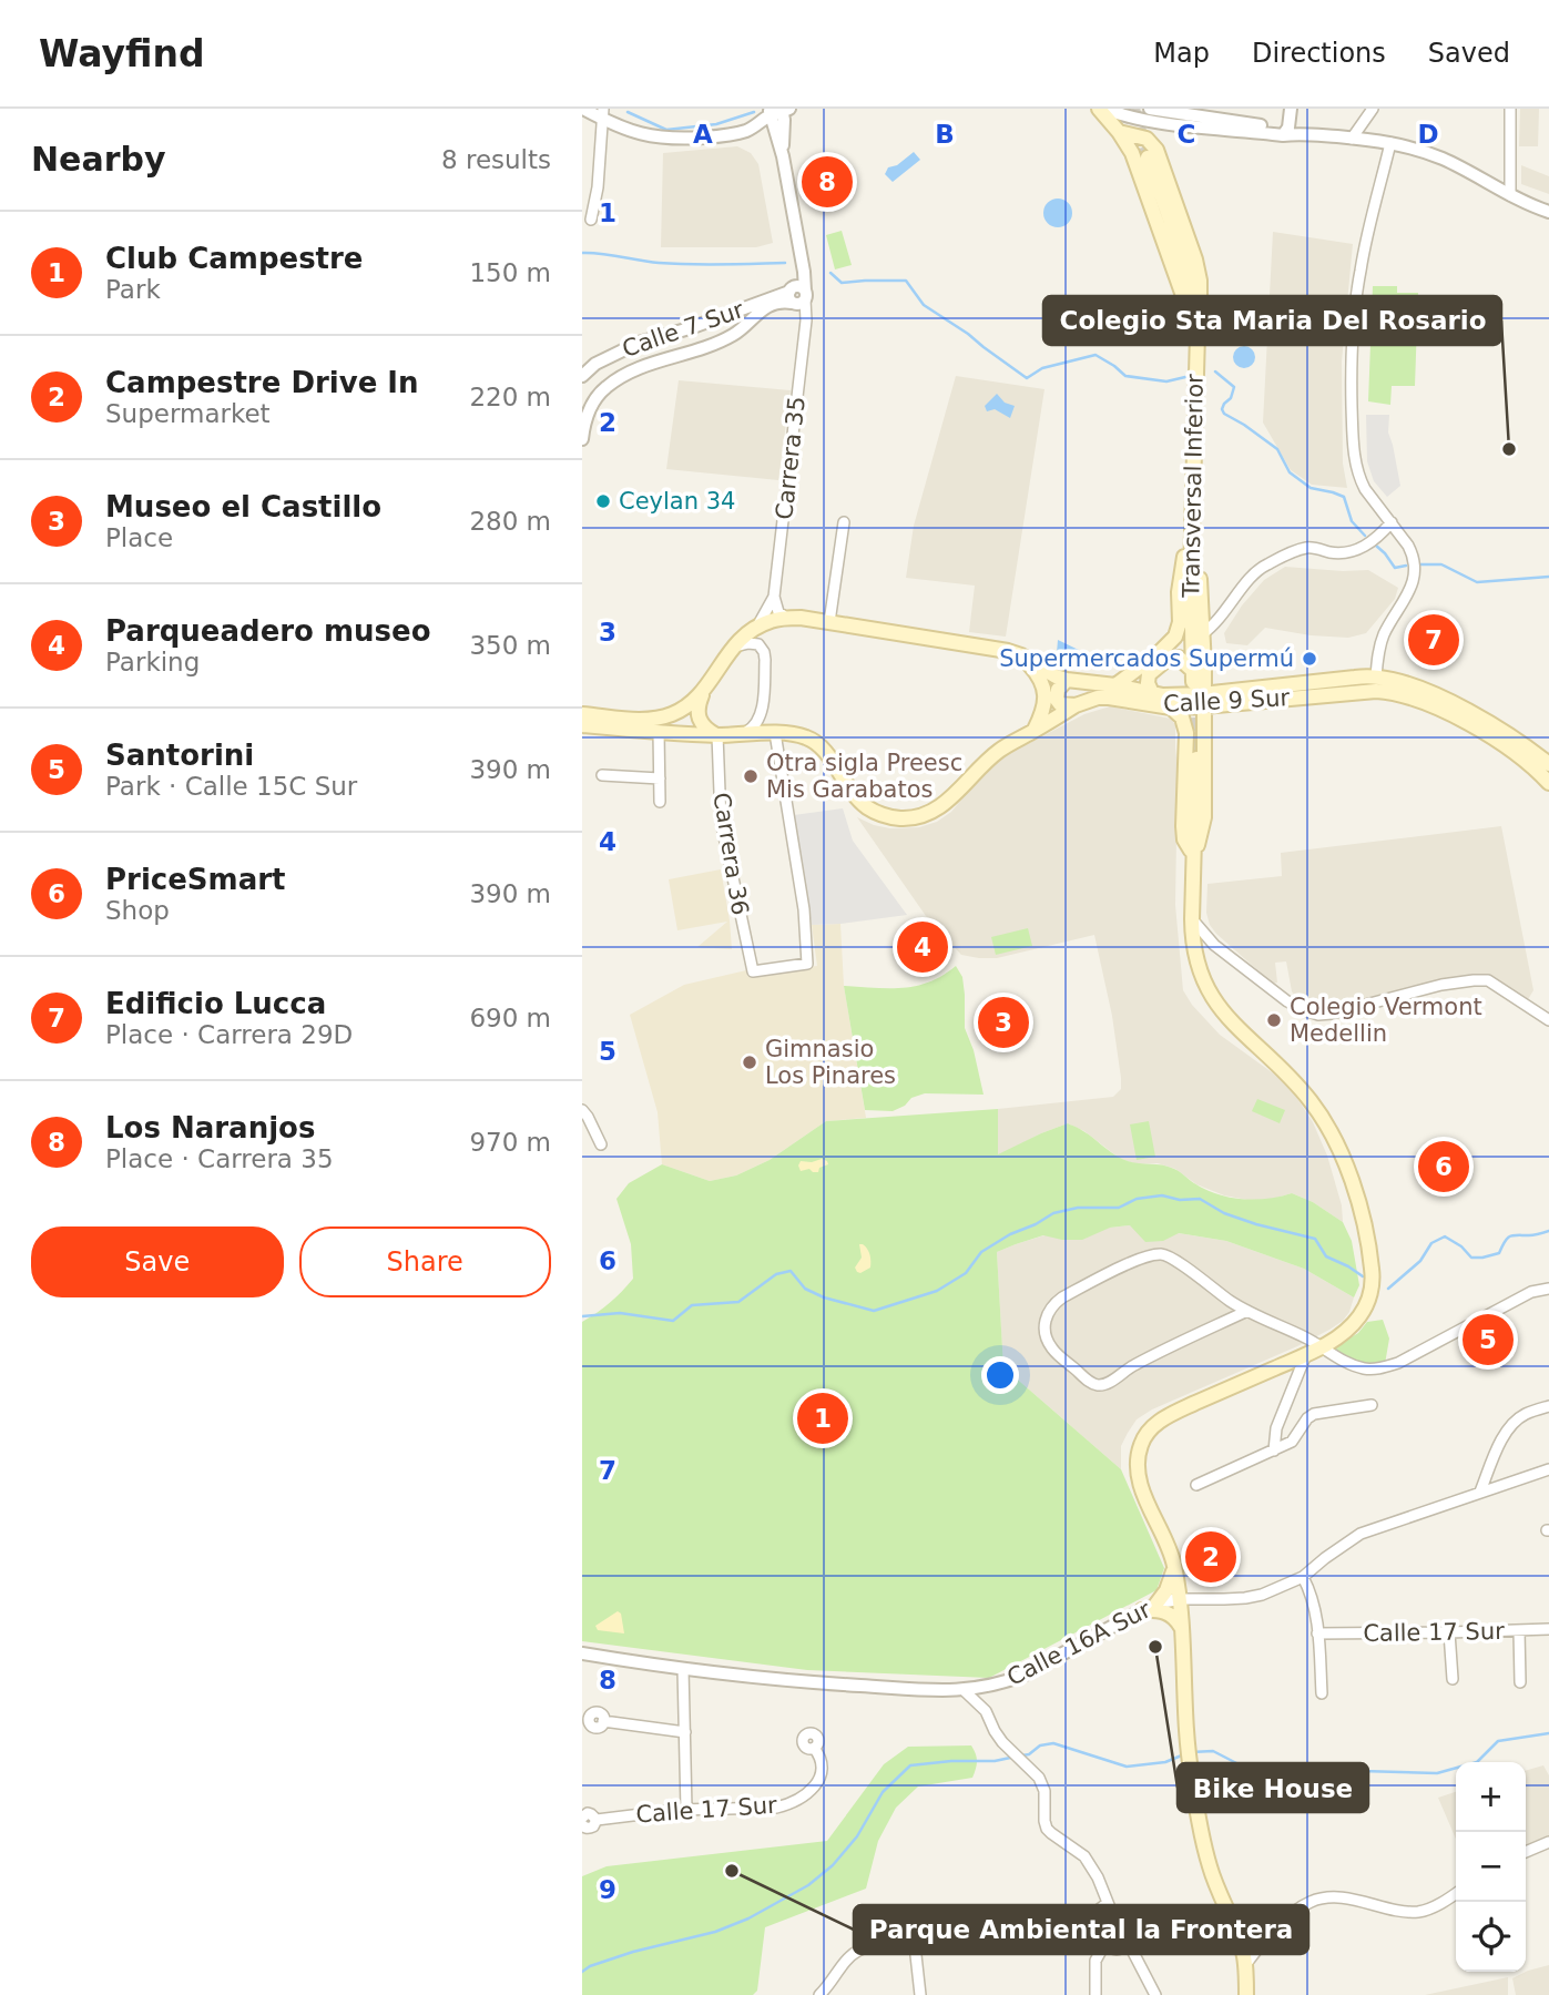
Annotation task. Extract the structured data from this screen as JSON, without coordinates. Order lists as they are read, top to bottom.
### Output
{
  "streets": {
    "main road": ["Transversal Inferior", "Calle 9 Sur"],
    "street": [
      "Calle 7 Sur",
      "Carrera 35",
      "Carrera 36",
      "Calle 17 Sur",
      "Calle 16A Sur"
    ]
  },
  "crossings": [
    ["Calle 7 Sur", "Carrera 35"],
    ["Carrera 35", "Calle 9 Sur"],
    ["Transversal Inferior", "Calle 9 Sur"],
    ["Calle 9 Sur", "Carrera 36"]
  ],
  "places": [
    "Colegio Sta Maria Del Rosario",
    "Ceylan 34",
    "Supermercados Supermú",
    "Otra sigla Preesc Mis Garabatos",
    "Colegio Vermont Medellin",
    "Gimnasio Los Pinares",
    "Bike House",
    "Parque Ambiental la Frontera"
  ],
  "page": {
    "header": "Wayfind",
    "nav": ["Map", "Directions", "Saved"],
    "heading": ["Nearby", "8 results"],
    "pins": [
      "8",
      "7",
      "4",
      "3",
      "6",
      "5",
      "1",
      "2"
    ],
    "list": [
      {
        "mark": "1",
        "name": "Club Campestre",
        "note": "Park",
        "value": "150 m"
      },
      {
        "mark": "2",
        "name": "Campestre Drive In",
        "note": "Supermarket",
        "value": "220 m"
      },
      {
        "mark": "3",
        "name": "Museo el Castillo",
        "note": "Place",
        "value": "280 m"
      },
      {
        "mark": "4",
        "name": "Parqueadero museo",
        "note": "Parking",
        "value": "350 m"
      },
      {
        "mark": "5",
        "name": "Santorini",
        "note": "Park · Calle 15C Sur",
        "value": "390 m"
      },
      {
        "mark": "6",
        "name": "PriceSmart",
        "note": "Shop",
        "value": "390 m"
      },
      {
        "mark": "7",
        "name": "Edificio Lucca",
        "note": "Place · Carrera 29D",
        "value": "690 m"
      },
      {
        "mark": "8",
        "name": "Los Naranjos",
        "note": "Place · Carrera 35",
        "value": "970 m"
      }
    ],
    "buttons": ["Save", "Share"],
    "map_buttons": ["+", "−"]
  },
  "grid": {
    "columns": [
      "A",
      "B",
      "C",
      "D"
    ],
    "rows": [
      "1",
      "2",
      "3",
      "4",
      "5",
      "6",
      "7",
      "8",
      "9"
    ]
  }
}
